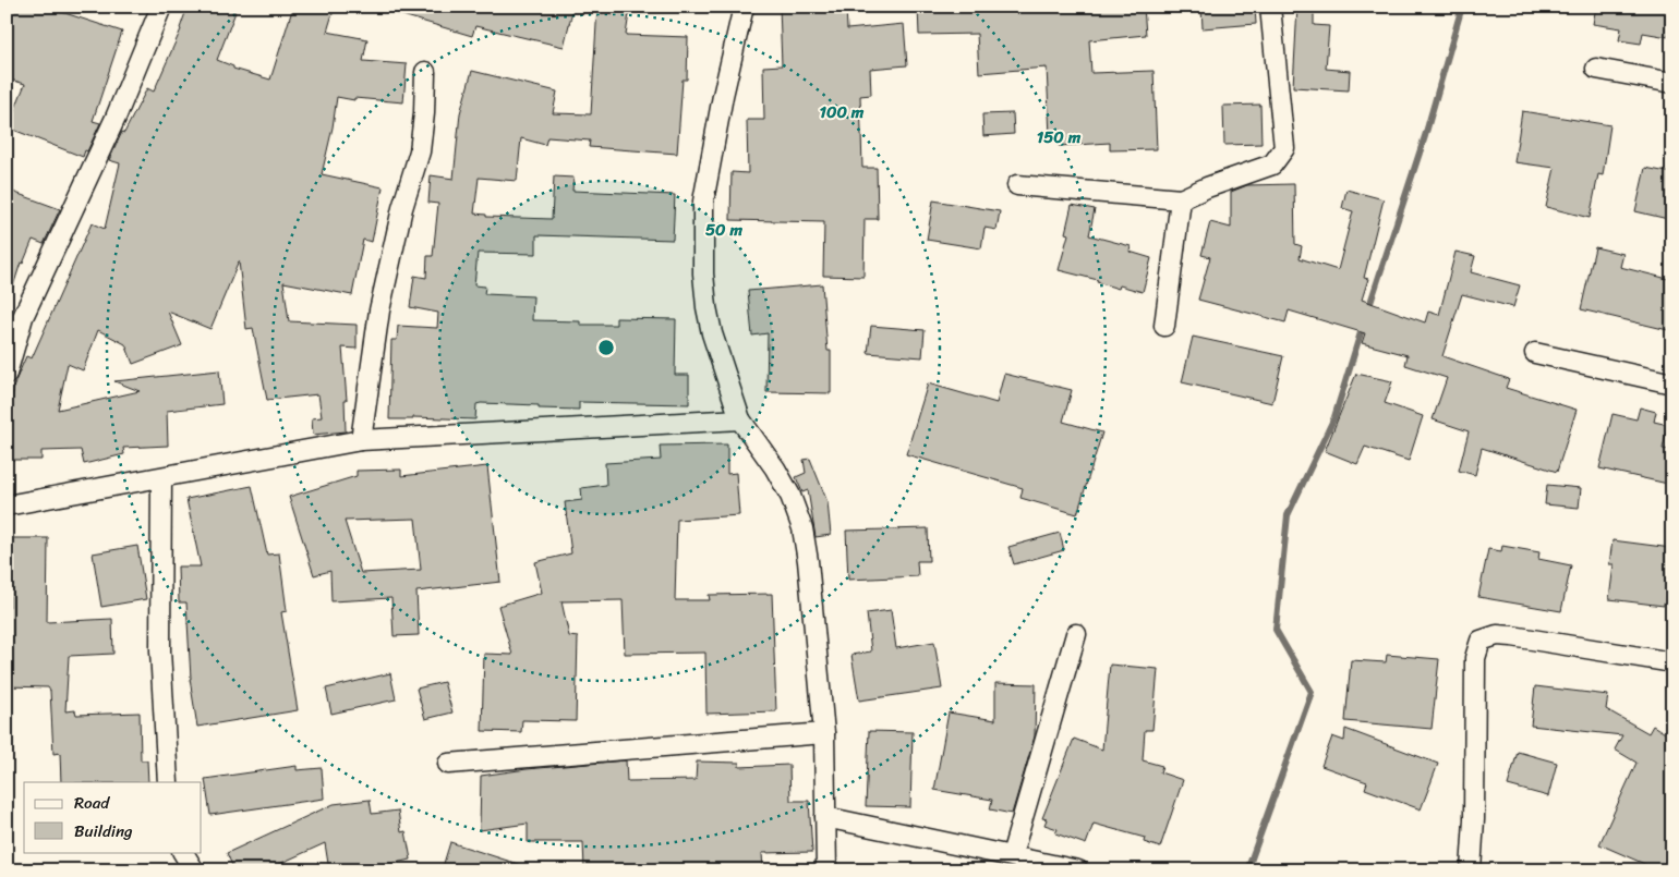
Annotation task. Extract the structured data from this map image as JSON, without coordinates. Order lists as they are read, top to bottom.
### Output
{
  "legend": ["Road", "Building"],
  "rings": ["100 m", "150 m", "50 m"]
}
